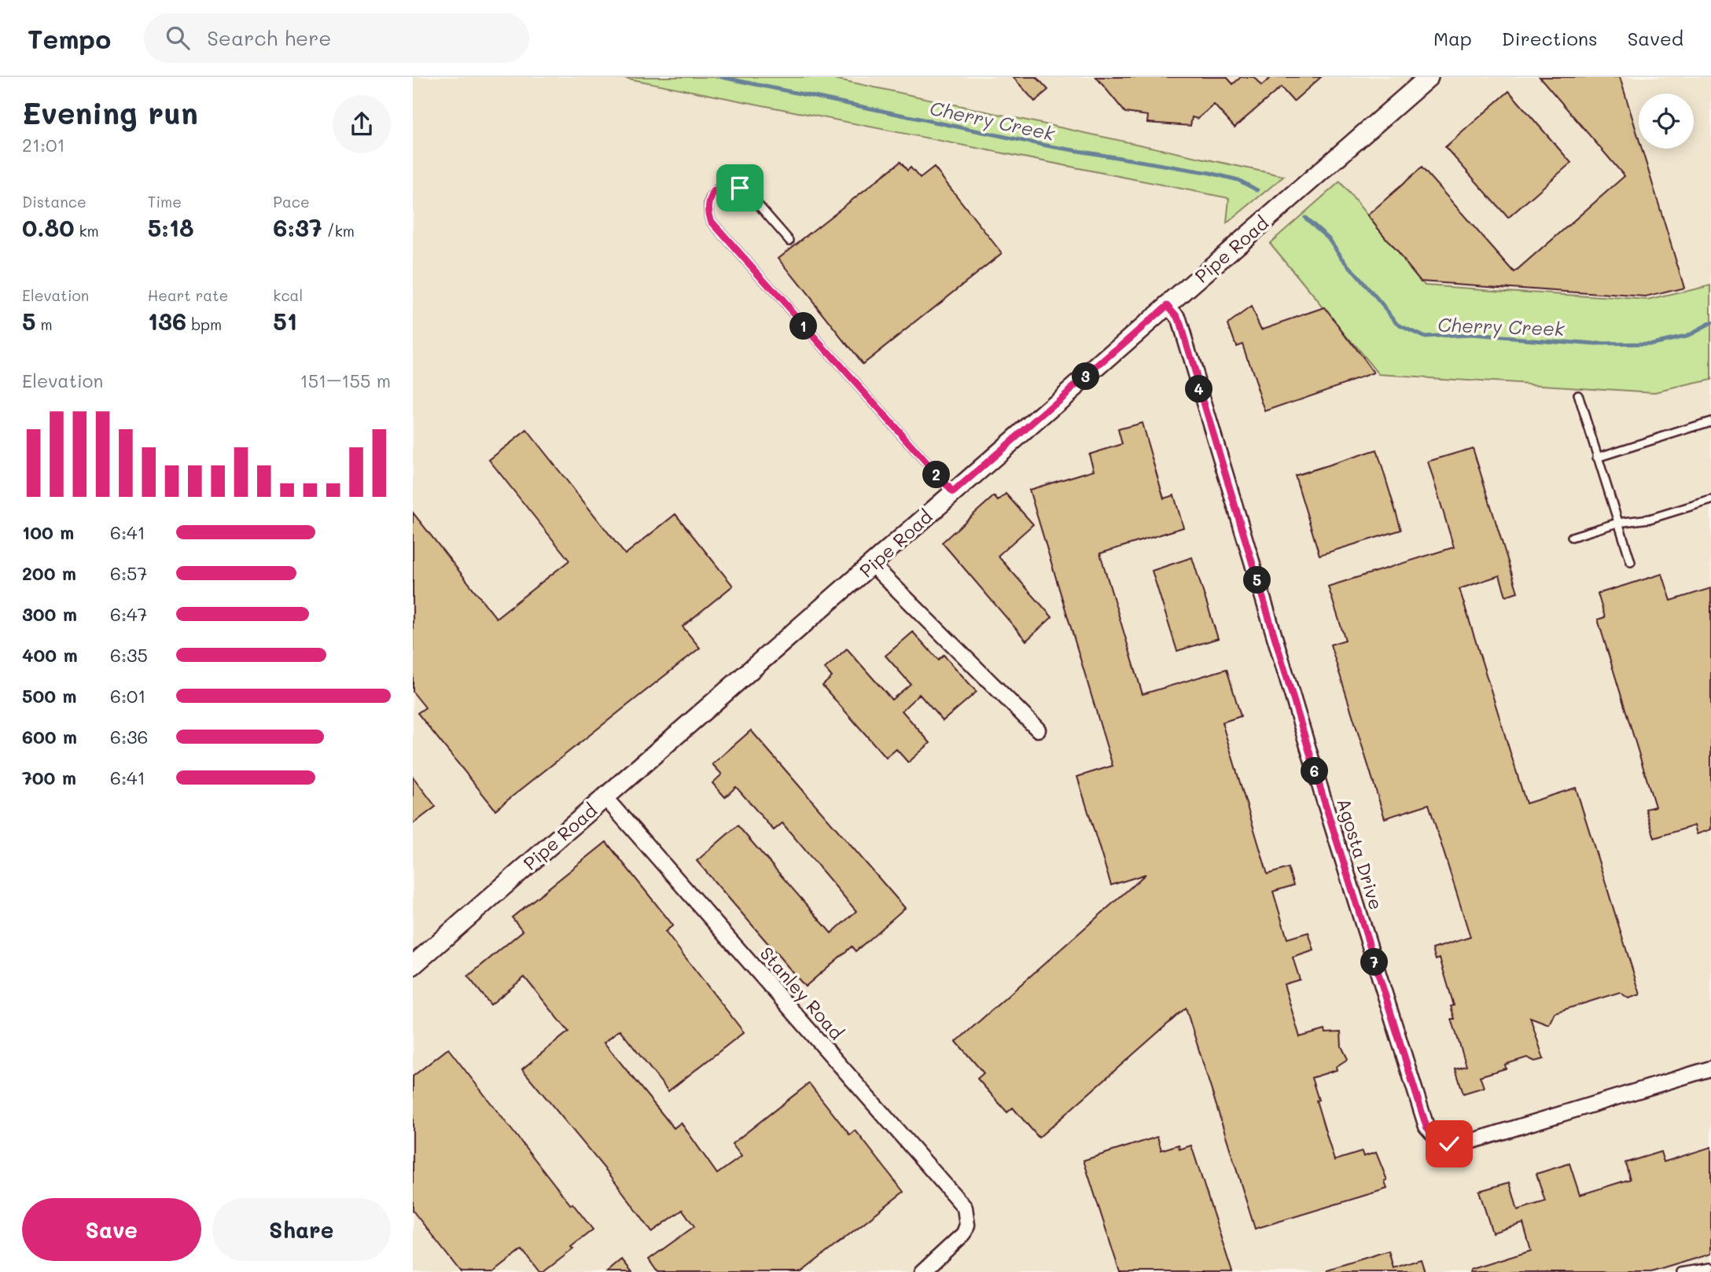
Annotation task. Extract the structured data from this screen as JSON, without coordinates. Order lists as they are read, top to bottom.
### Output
{
  "streets": {
    "street": ["Pipe Road", "Agosta Drive", "Stanley Road"]
  },
  "crossings": [
    ["Pipe Road", "Agosta Drive"],
    ["Pipe Road", "Stanley Road"]
  ],
  "water": ["Cherry Creek"],
  "page": {
    "header": "Tempo",
    "search": "Search here",
    "nav": ["Map", "Directions", "Saved"],
    "heading": ["Evening run", "21:01"],
    "stats": [
      ["Distance", "0.80 km"],
      ["Time", "5:18"],
      ["Pace", "6:37 /km"],
      ["Elevation", "5 m"],
      ["Heart rate", "136 bpm"],
      ["kcal", "51"]
    ],
    "pins": [
      "1",
      "3",
      "4",
      "2",
      "5",
      "6",
      "7"
    ],
    "chart": ["Elevation", "151–155 m"],
    "list": [
      {
        "name": "100 m",
        "note": "6:41"
      },
      {
        "name": "200 m",
        "note": "6:57"
      },
      {
        "name": "300 m",
        "note": "6:47"
      },
      {
        "name": "400 m",
        "note": "6:35"
      },
      {
        "name": "500 m",
        "note": "6:01"
      },
      {
        "name": "600 m",
        "note": "6:36"
      },
      {
        "name": "700 m",
        "note": "6:41"
      }
    ],
    "buttons": ["Save", "Share"]
  }
}
